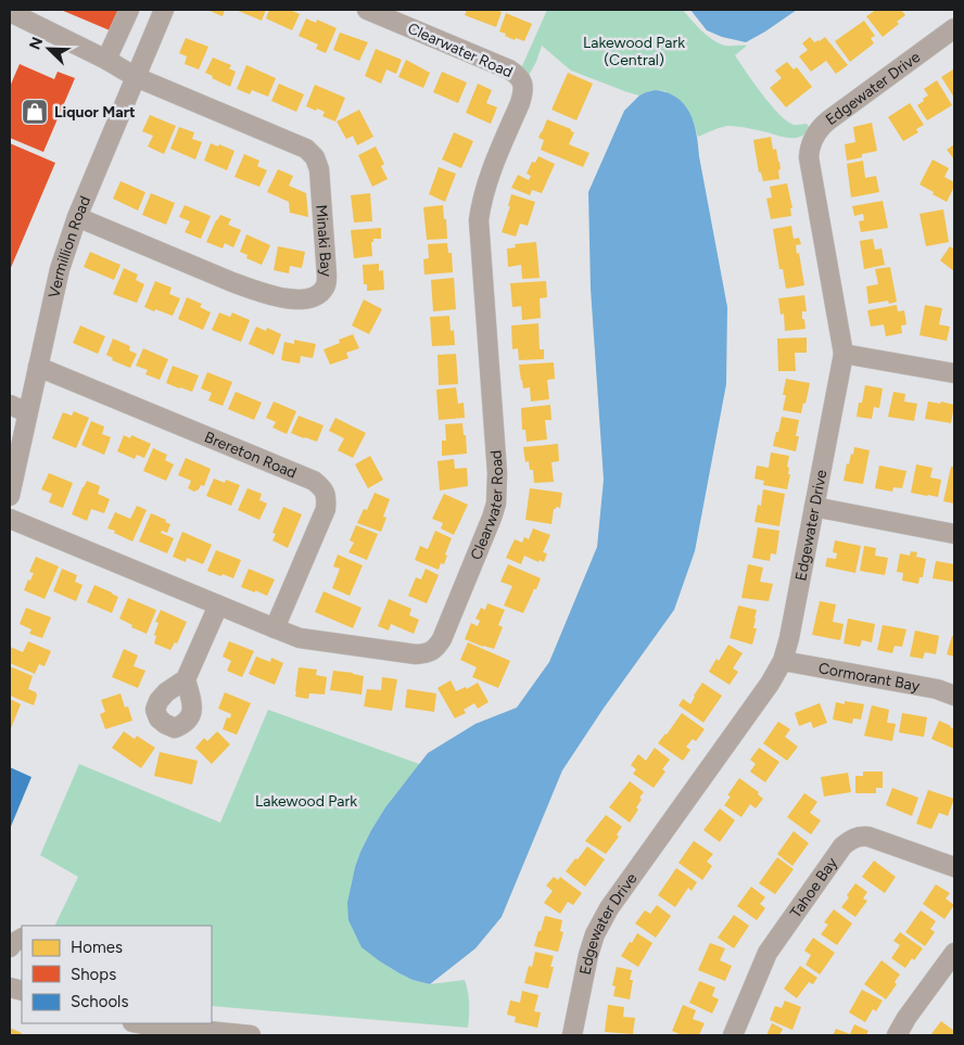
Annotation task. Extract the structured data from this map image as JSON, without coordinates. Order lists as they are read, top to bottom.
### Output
{
  "streets": {
    "street": [
      "Clearwater Road",
      "Edgewater Drive",
      "Minaki Bay",
      "Vermillion Road",
      "Brereton Road",
      "Cormorant Bay",
      "Tahoe Bay"
    ]
  },
  "crossings": [
    ["Clearwater Road", "Brereton Road"],
    ["Edgewater Drive", "Cormorant Bay"],
    ["Minaki Bay", "Vermillion Road"],
    ["Vermillion Road", "Brereton Road"]
  ],
  "parks": ["Lakewood Park (Central)", "Lakewood Park"],
  "places": {
    "shop": ["Liquor Mart"]
  },
  "legend": ["Homes", "Shops", "Schools"],
  "north": "top left"
}
